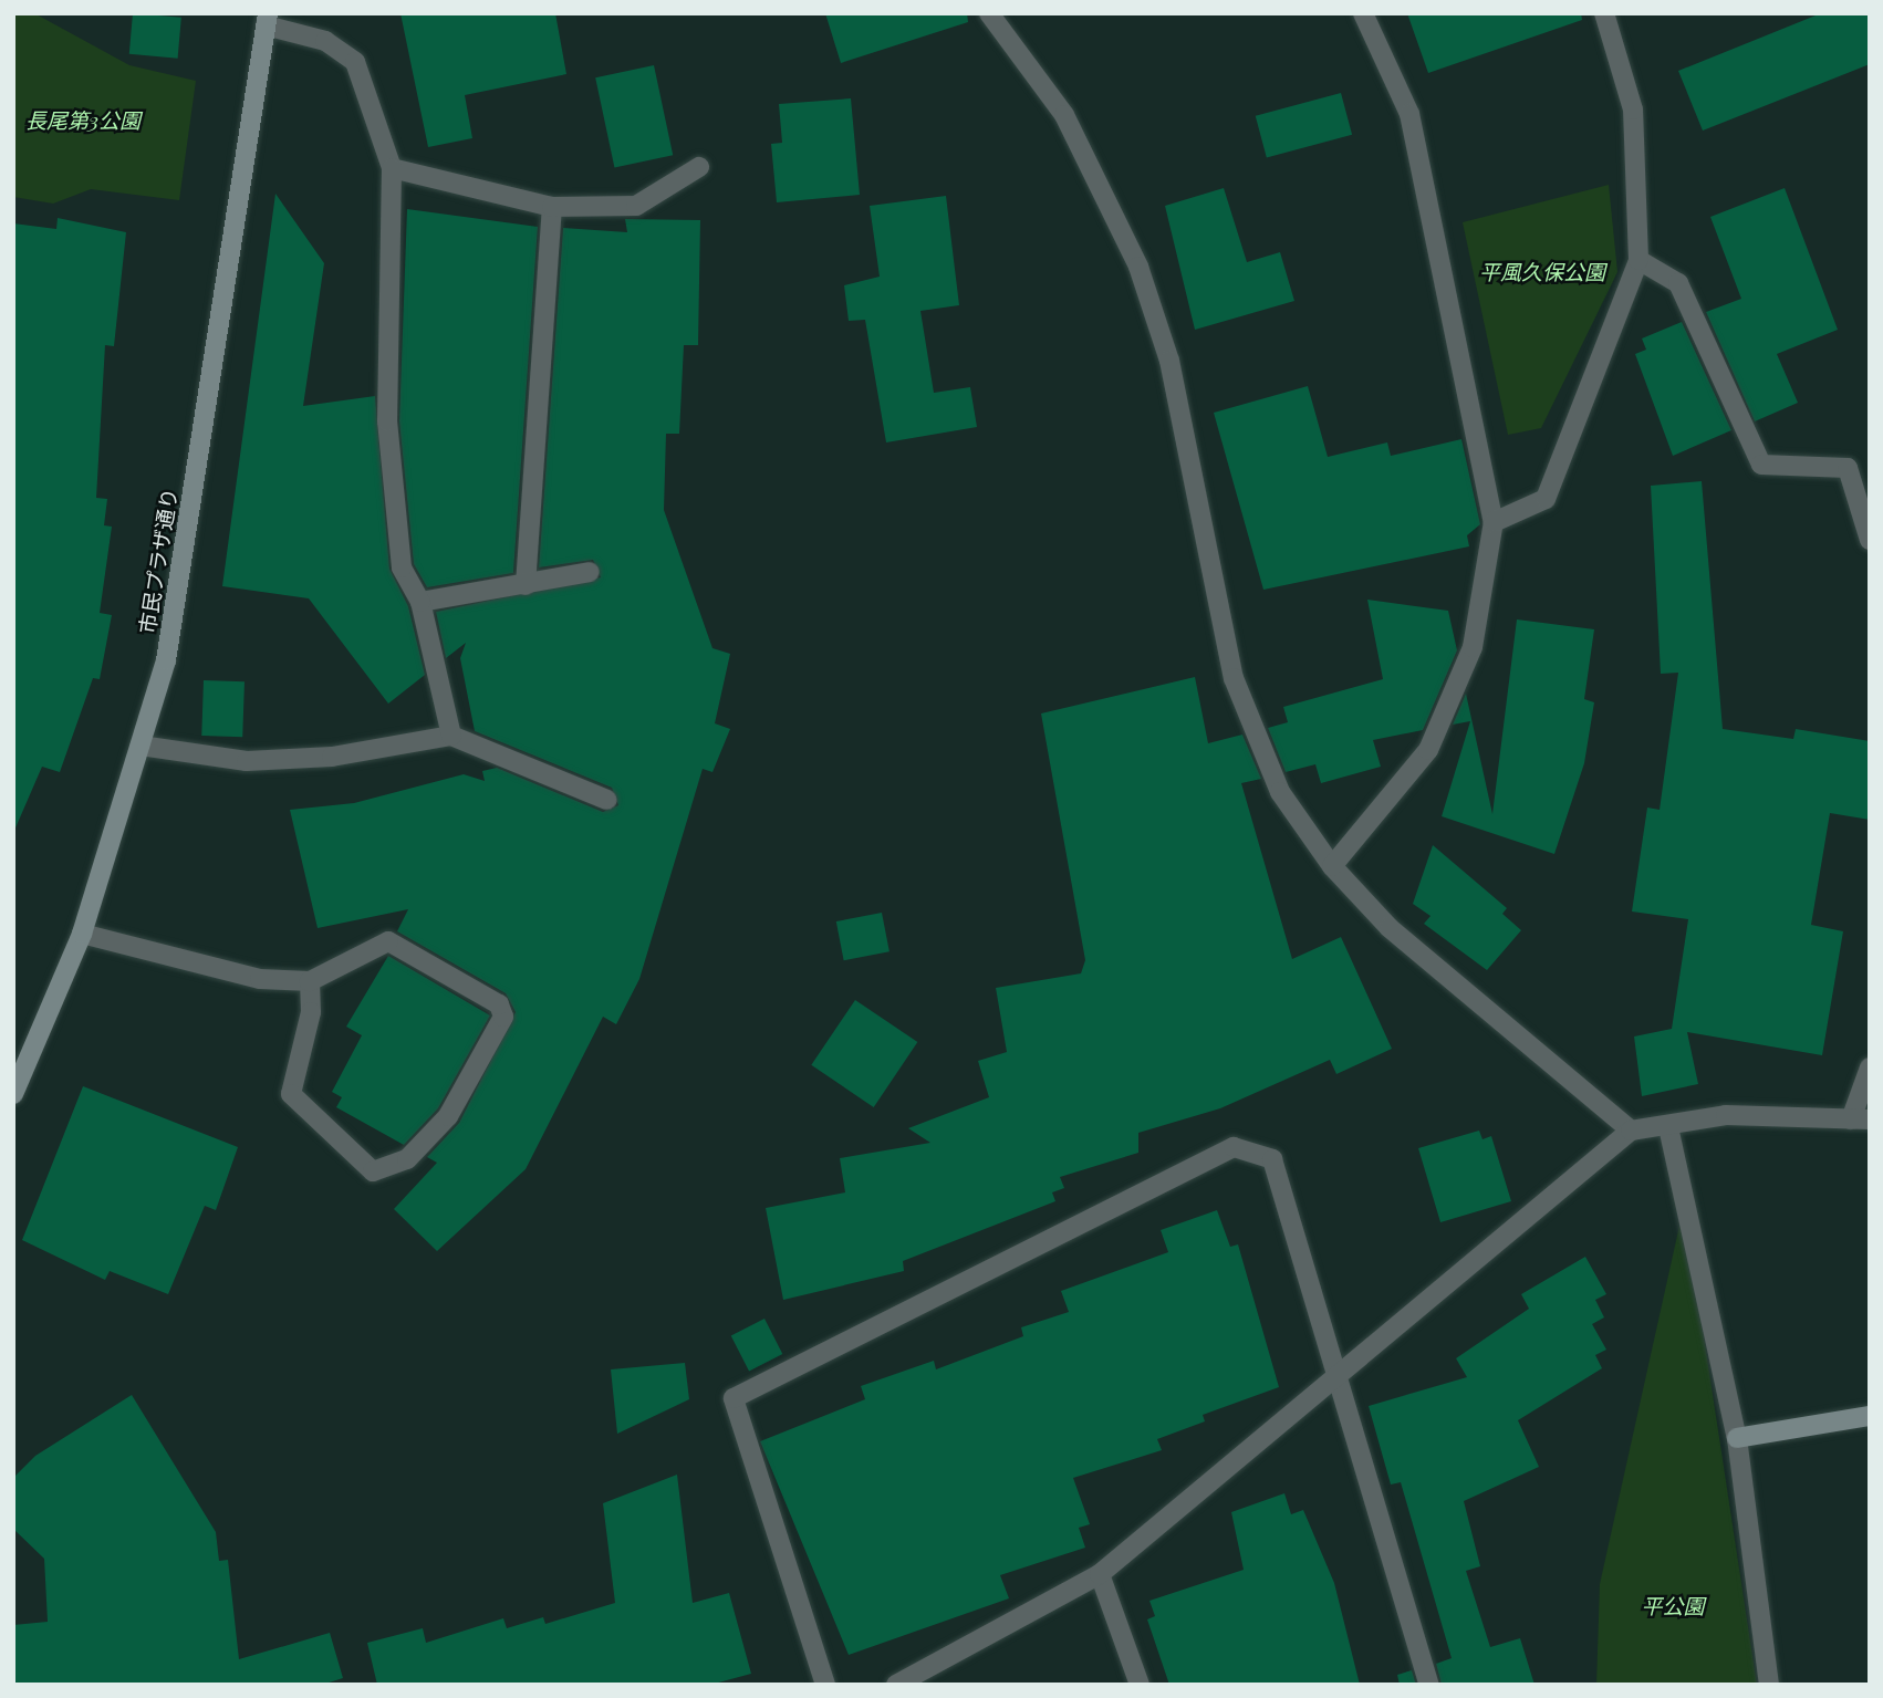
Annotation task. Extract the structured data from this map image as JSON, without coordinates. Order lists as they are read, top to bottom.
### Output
{
  "streets": {
    "street": ["市民プラザ通り"]
  },
  "parks": ["長尾第3公園", "平風久保公園", "平公園"]
}
